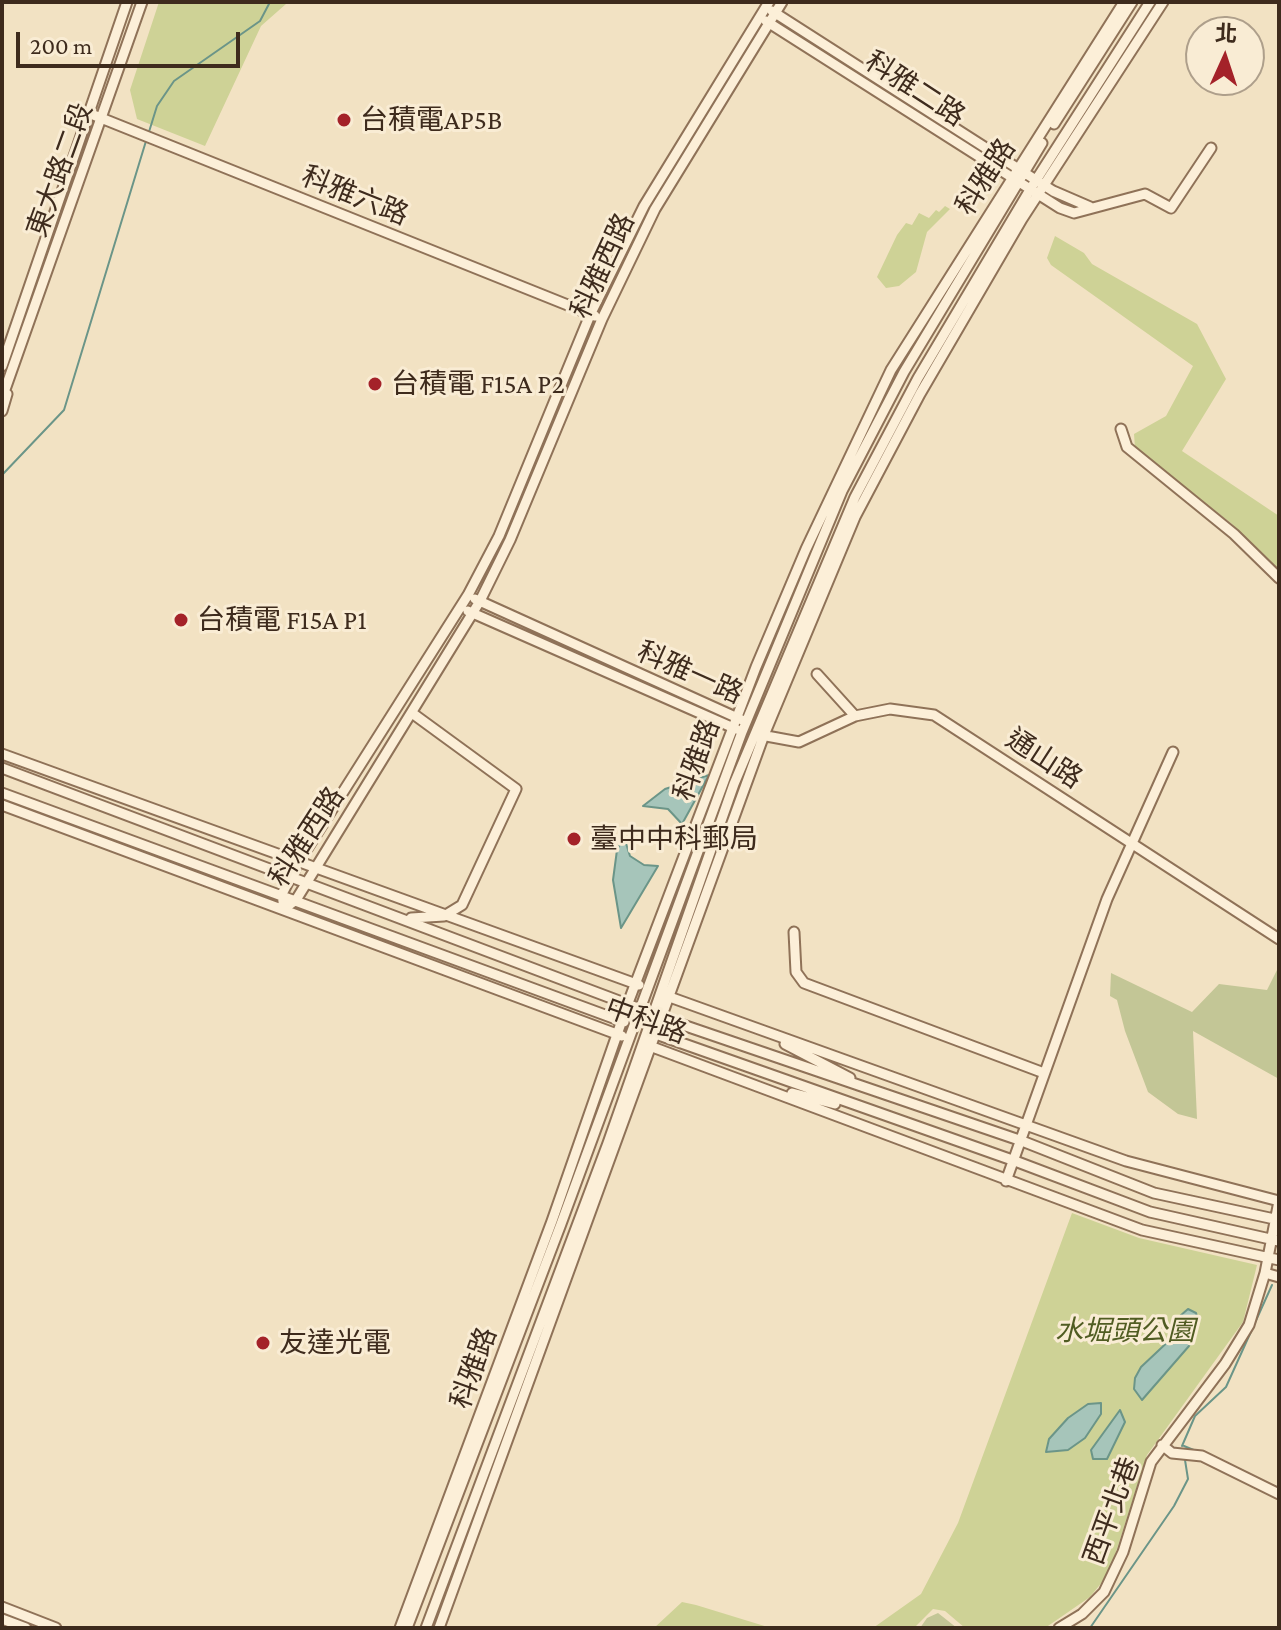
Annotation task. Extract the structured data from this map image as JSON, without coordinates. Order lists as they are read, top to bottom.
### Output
{
  "streets": {
    "street": [
      "科雅二路",
      "東大路二段",
      "科雅路",
      "科雅六路",
      "科雅西路",
      "科雅一路",
      "通山路",
      "中科路",
      "西平北巷"
    ]
  },
  "crossings": [
    ["科雅二路", "科雅路"],
    ["科雅二路", "科雅西路"],
    ["東大路二段", "科雅六路"],
    ["科雅路", "科雅一路"],
    ["科雅路", "通山路"],
    ["科雅路", "中科路"],
    ["科雅六路", "科雅西路"],
    ["科雅西路", "科雅一路"],
    ["科雅西路", "中科路"],
    ["科雅一路", "通山路"],
    ["中科路", "西平北巷"]
  ],
  "parks": ["水堀頭公園"],
  "places": [
    "台積電AP5B",
    "台積電 F15A P2",
    "台積電 F15A P1",
    "臺中中科郵局",
    "友達光電"
  ],
  "scale_bar": "200 m",
  "north": "top"
}
